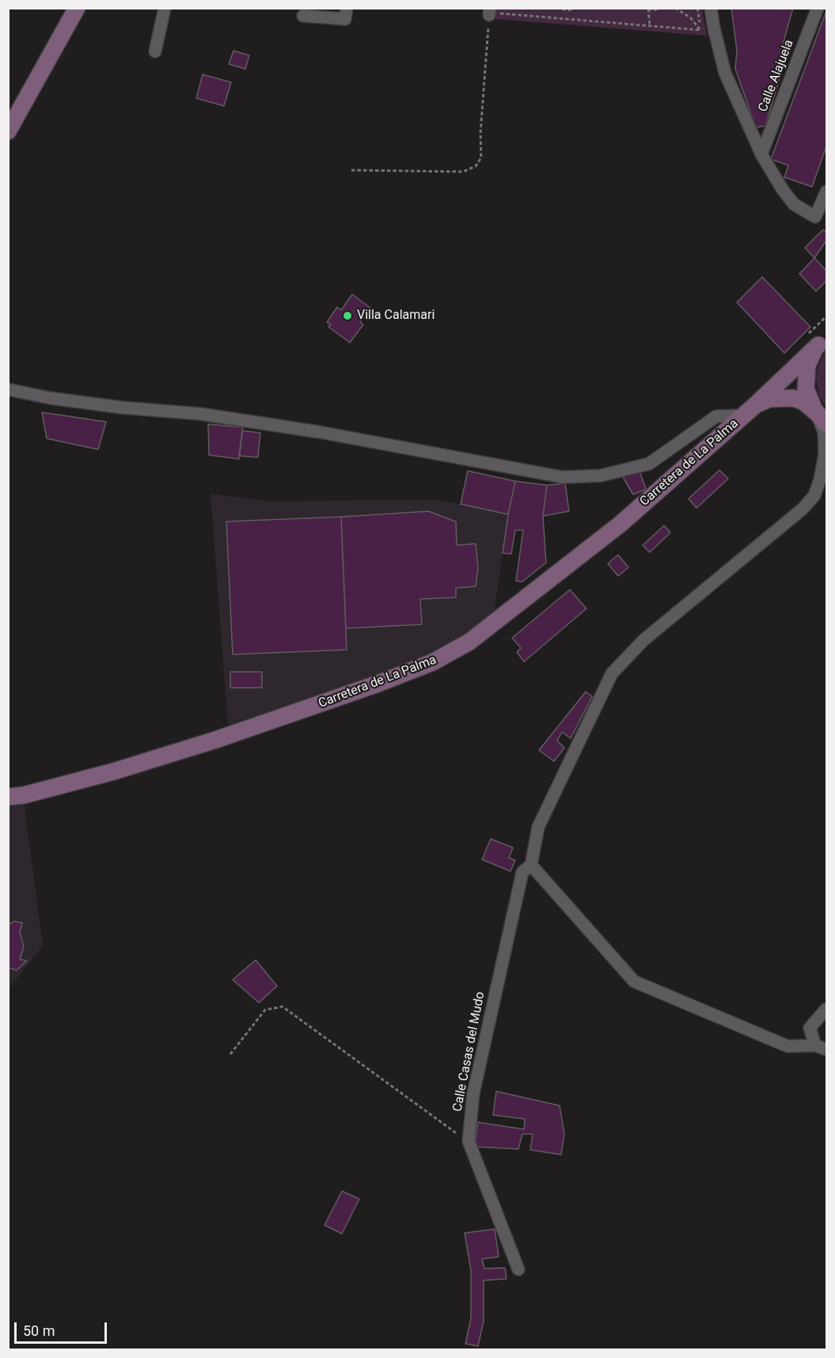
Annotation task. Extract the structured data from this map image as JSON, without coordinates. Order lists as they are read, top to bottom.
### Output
{
  "streets": {
    "main road": ["Carretera de La Palma"],
    "street": ["Calle Alajuela", "Calle Casas del Mudo"]
  },
  "crossings": [
    ["Carretera de La Palma", "Calle Casas del Mudo"]
  ],
  "places": ["Villa Calamari"],
  "scale_bar": "50 m"
}
